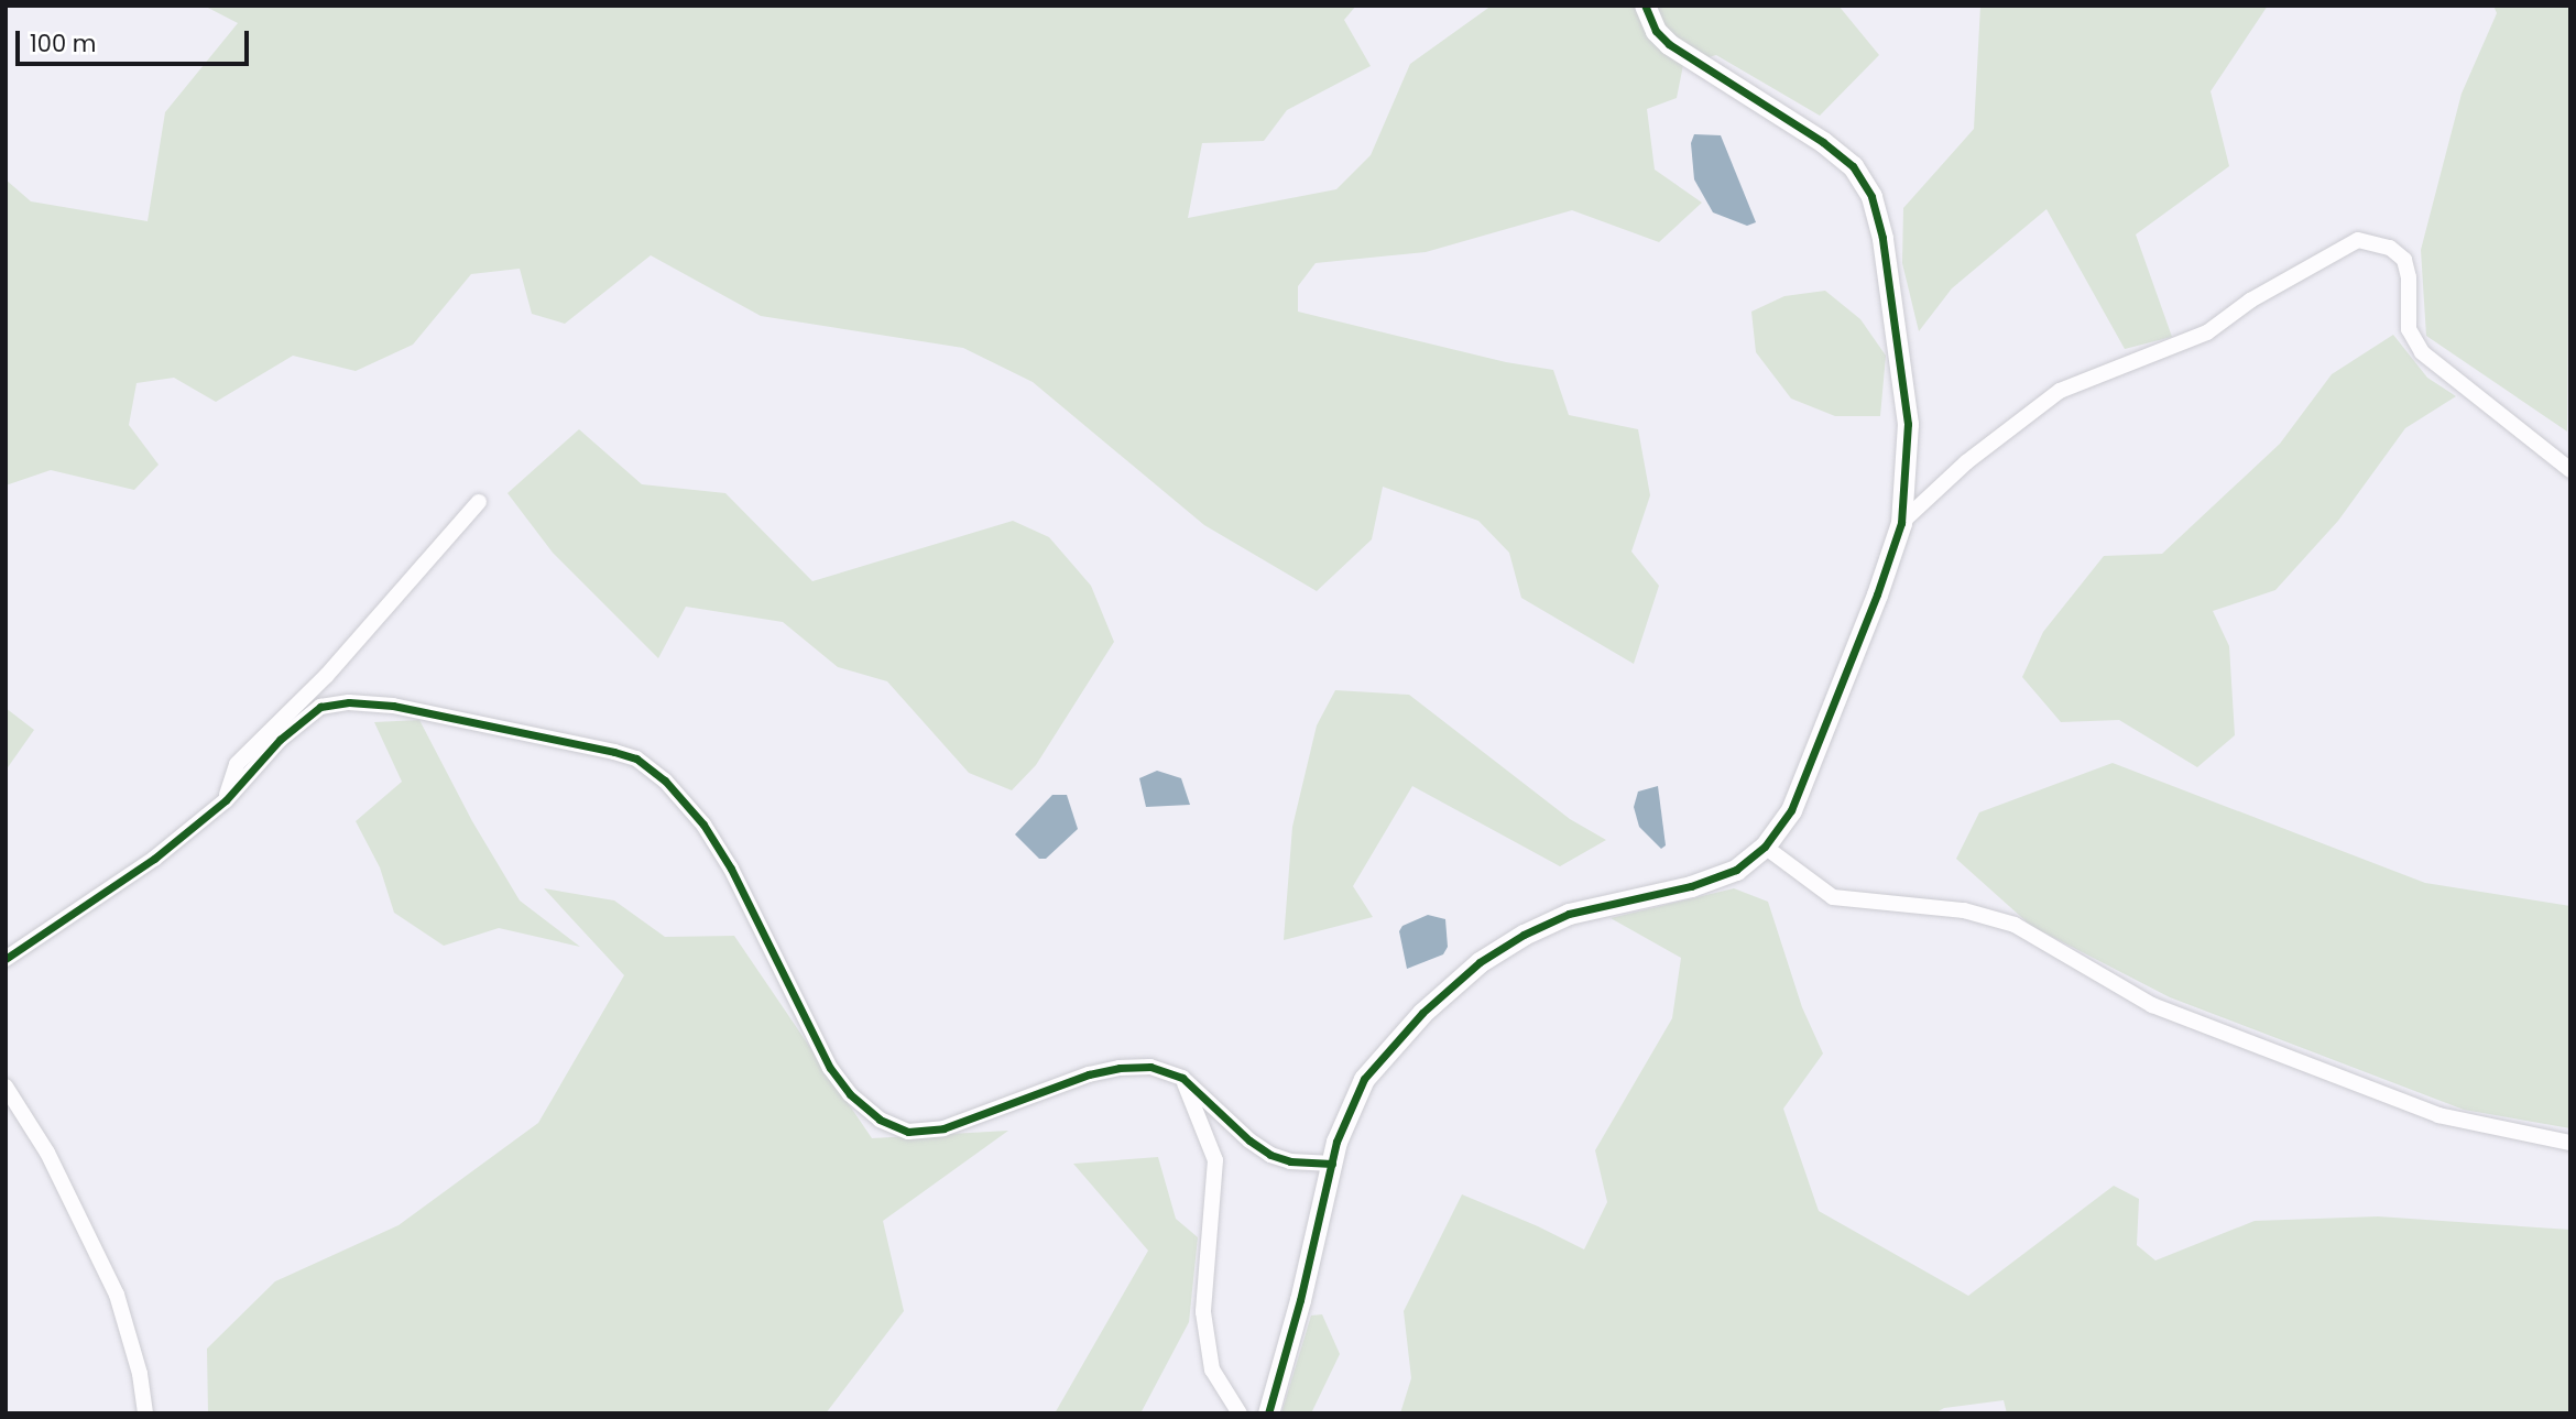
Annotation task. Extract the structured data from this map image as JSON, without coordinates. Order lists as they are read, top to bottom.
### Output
{
  "scale_bar": "100 m"
}
